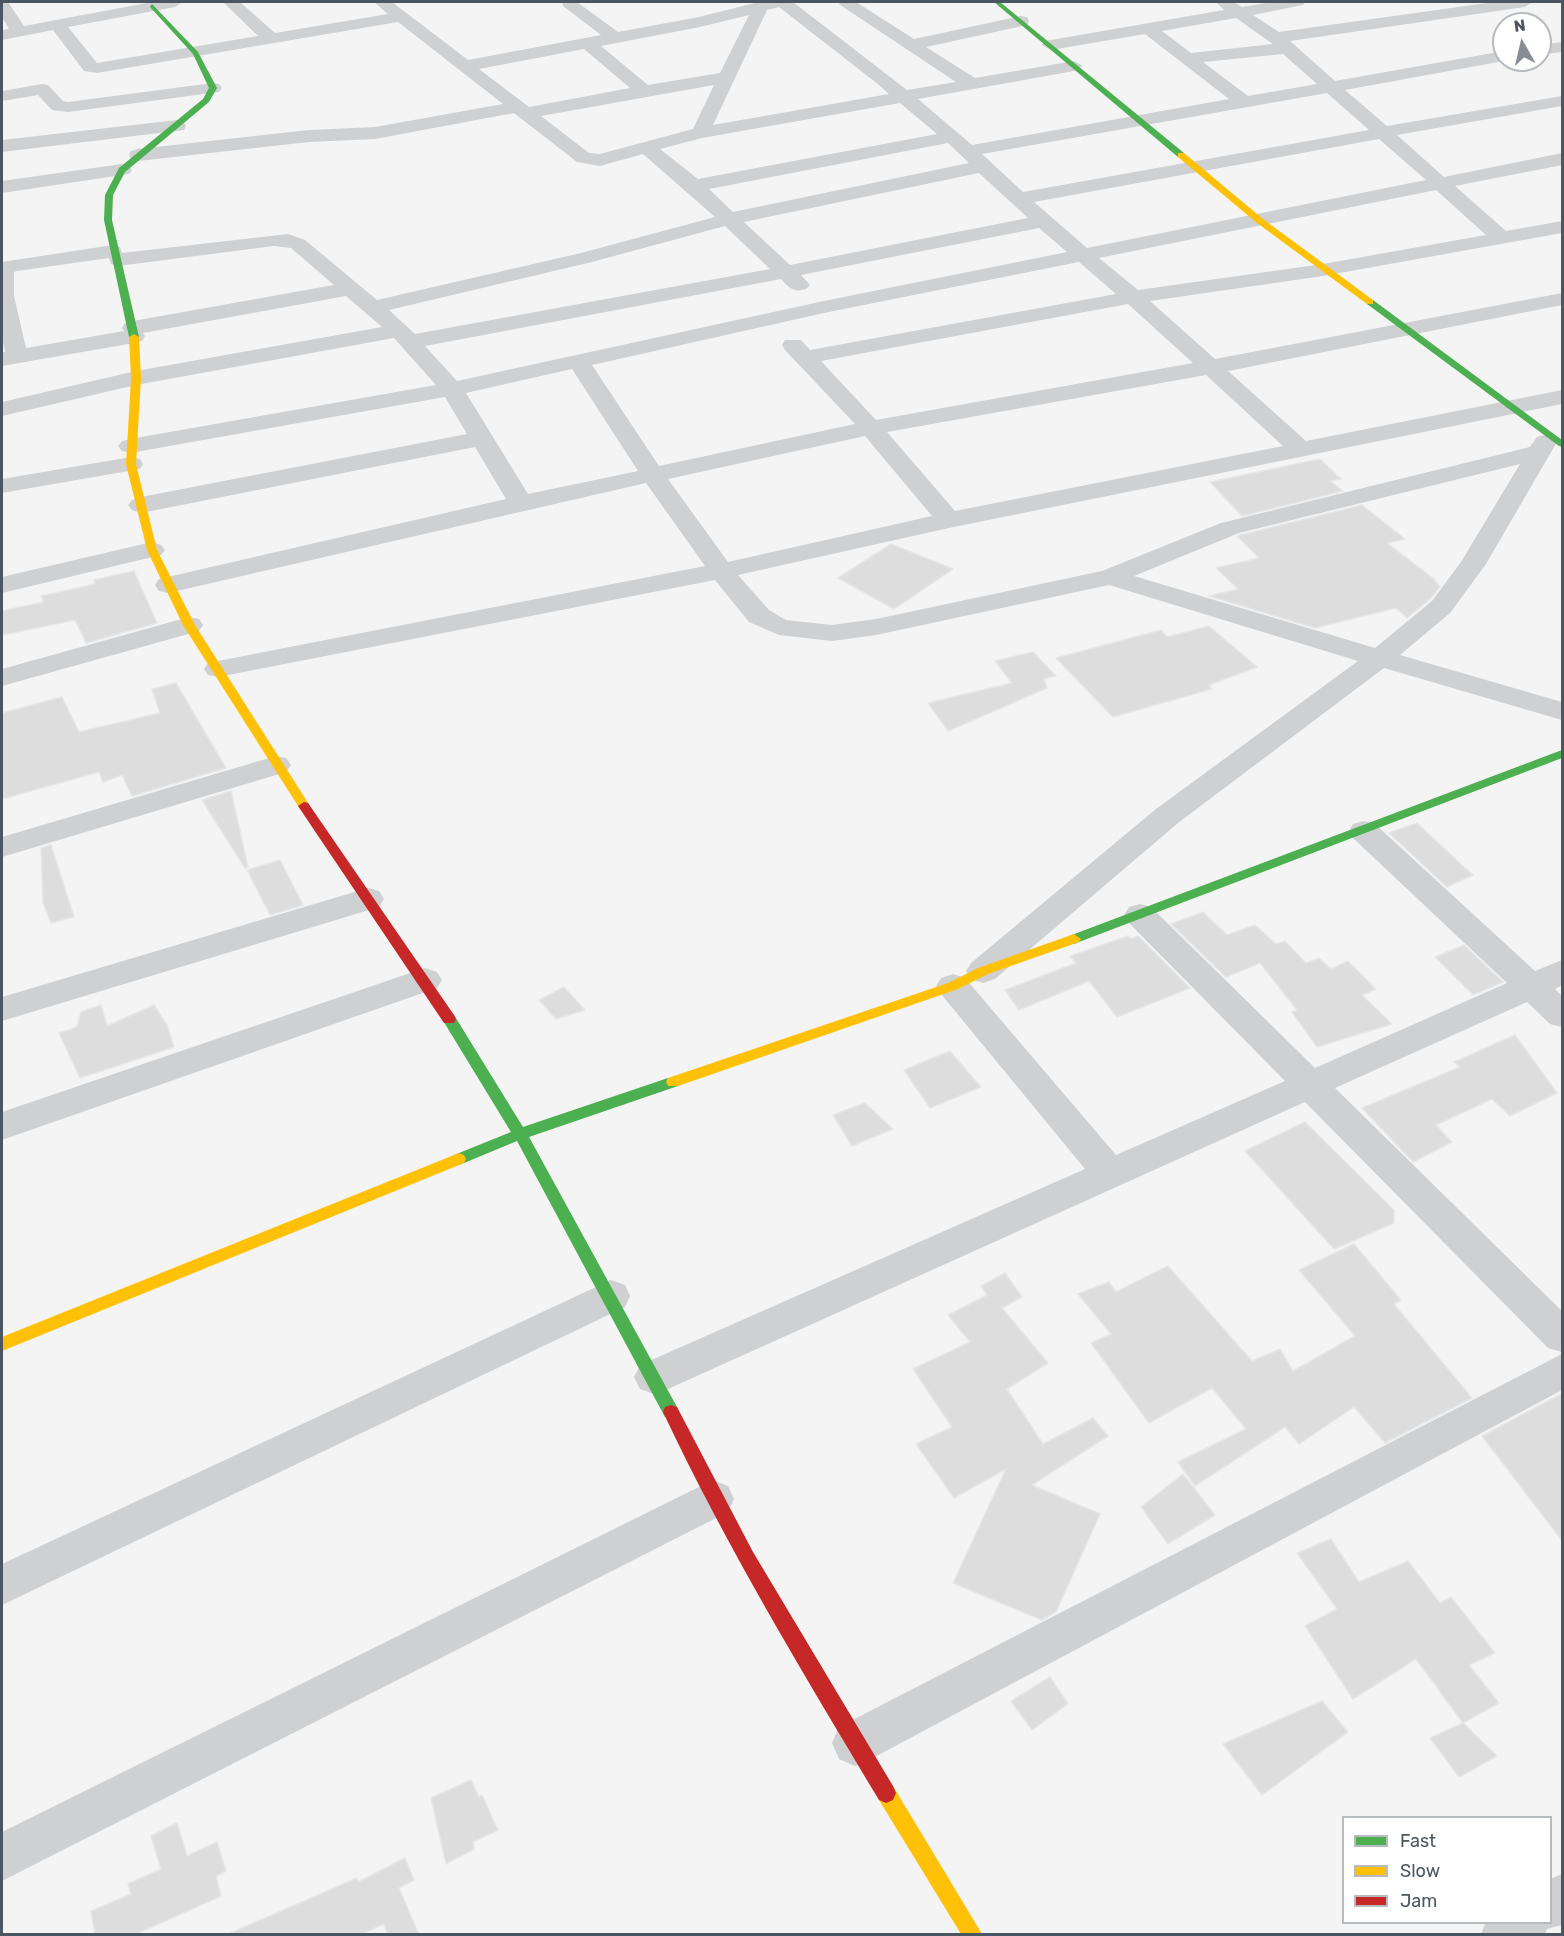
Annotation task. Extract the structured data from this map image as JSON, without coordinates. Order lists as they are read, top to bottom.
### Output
{
  "legend": ["Fast", "Slow", "Jam"],
  "north": "top"
}
